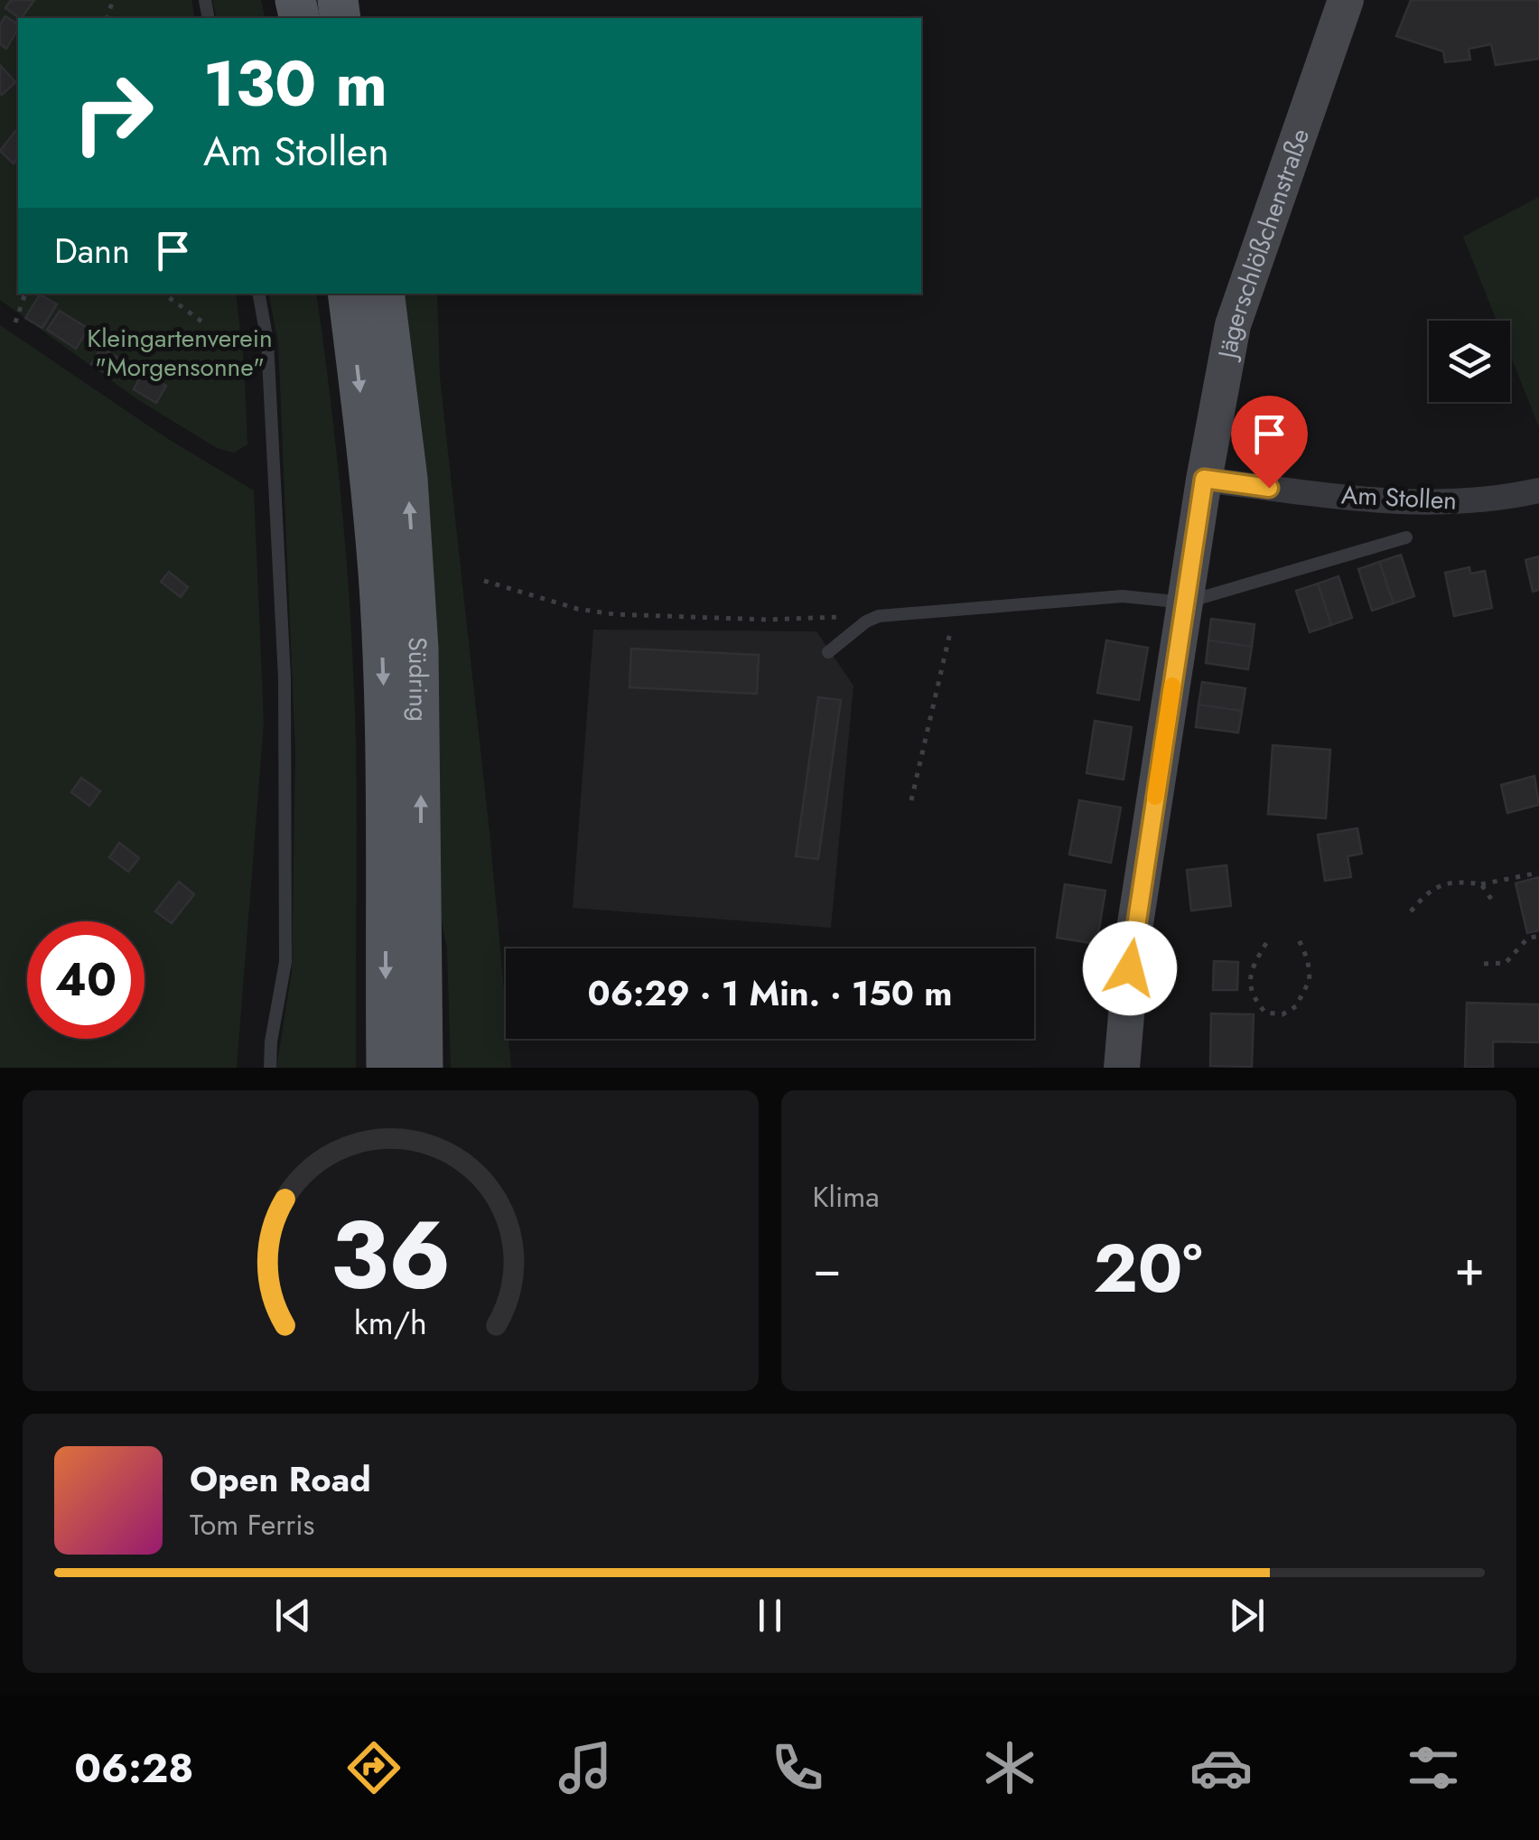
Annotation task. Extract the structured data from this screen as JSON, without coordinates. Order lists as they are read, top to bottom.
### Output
{
  "streets": {
    "main road": ["Südring"],
    "street": ["Jägerschlößchenstraße", "Am Stollen"]
  },
  "crossings": [
    ["Jägerschlößchenstraße", "Am Stollen"]
  ],
  "parks": ["Kleingartenverein \"Morgensonne\""],
  "page": {
    "turn": ["130 m", "Am Stollen"],
    "then": "Dann",
    "limit": "40",
    "trip": "06:29 · 1 Min. · 150 m",
    "tile": "Klima",
    "heat": ["−", "20°", "+"],
    "song": ["Open Road", "Tom Ferris"],
    "tabs": "06:28",
    "gauge": ["36", "km/h"]
  }
}
